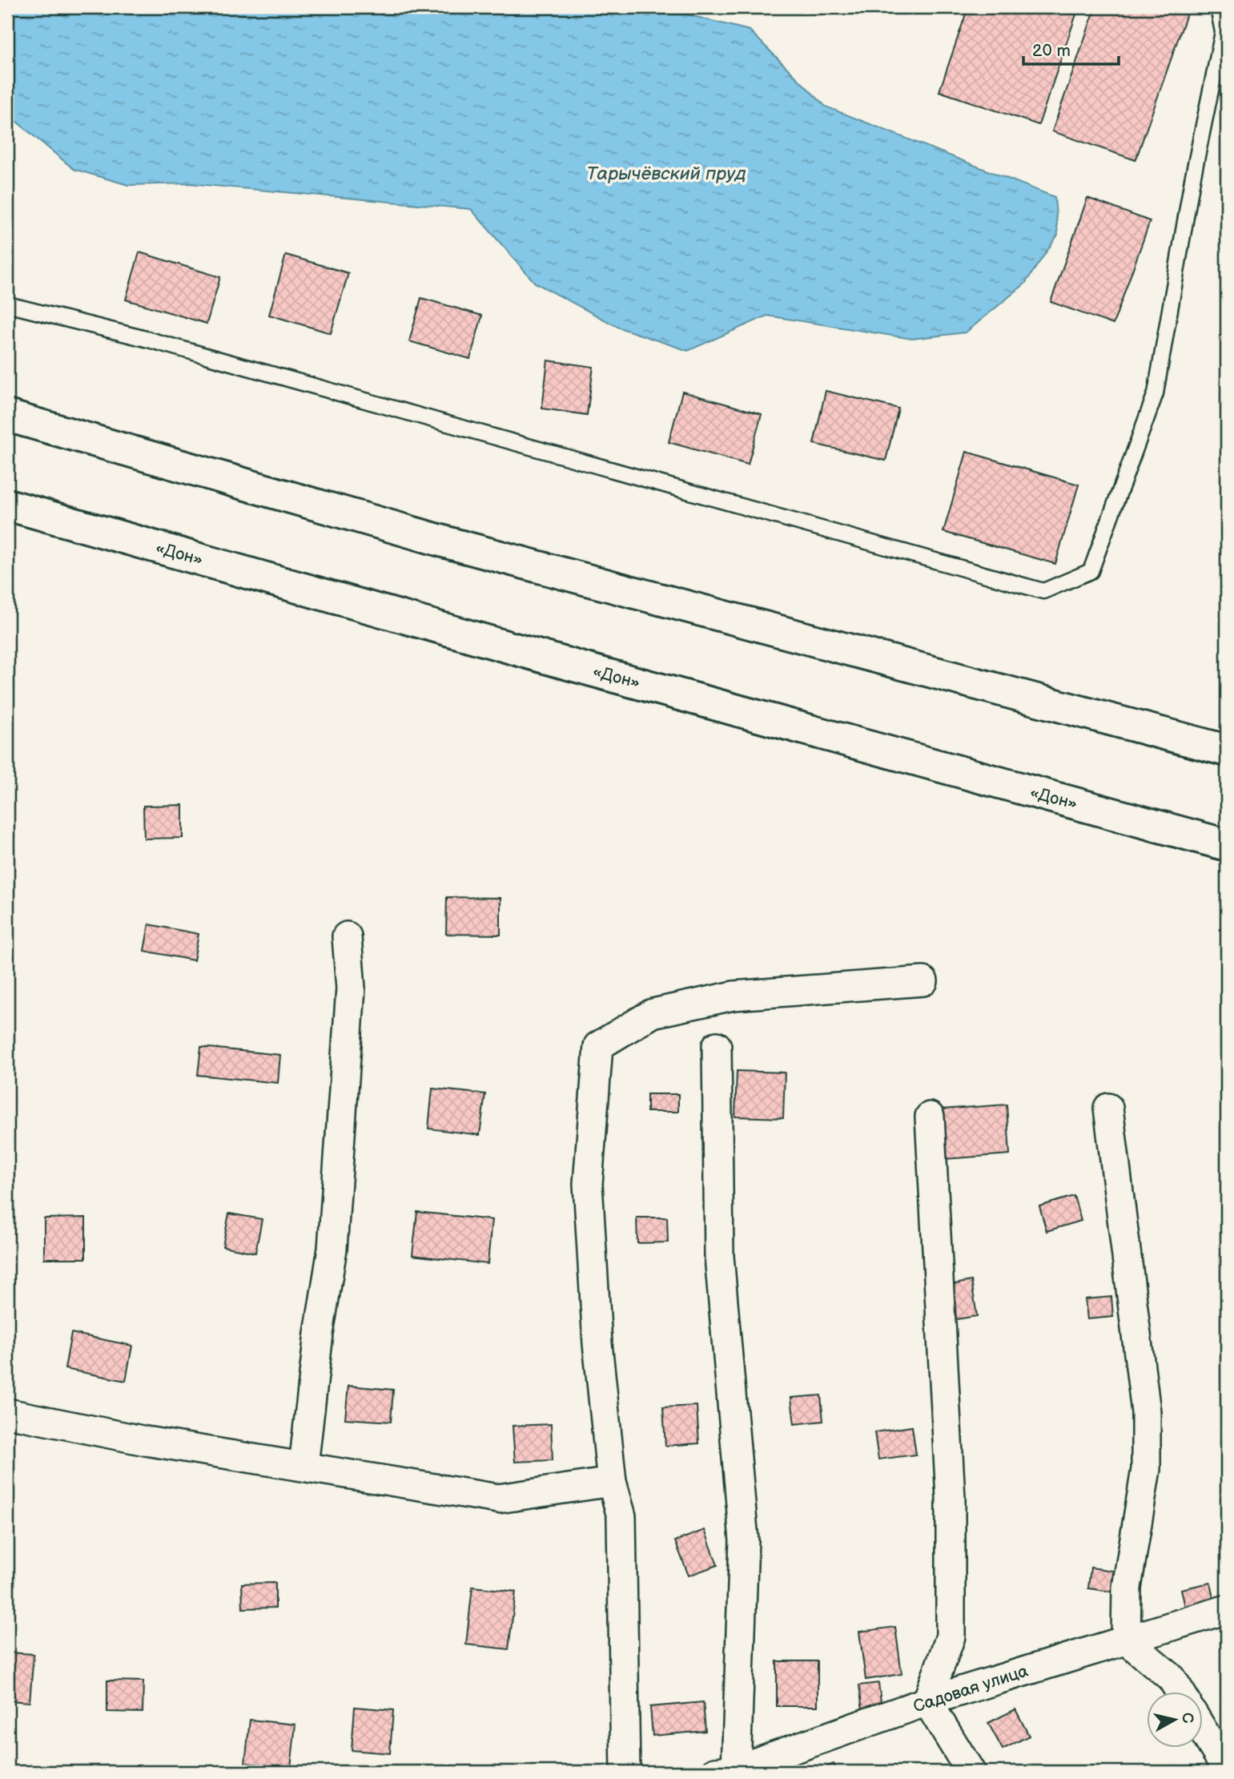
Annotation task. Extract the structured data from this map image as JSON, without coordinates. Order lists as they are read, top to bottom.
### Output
{
  "streets": {
    "highway": ["«Дон»"],
    "street": ["Садовая улица"]
  },
  "water": ["Тарычёвский пруд"],
  "scale_bar": "20 m",
  "north": "right"
}
